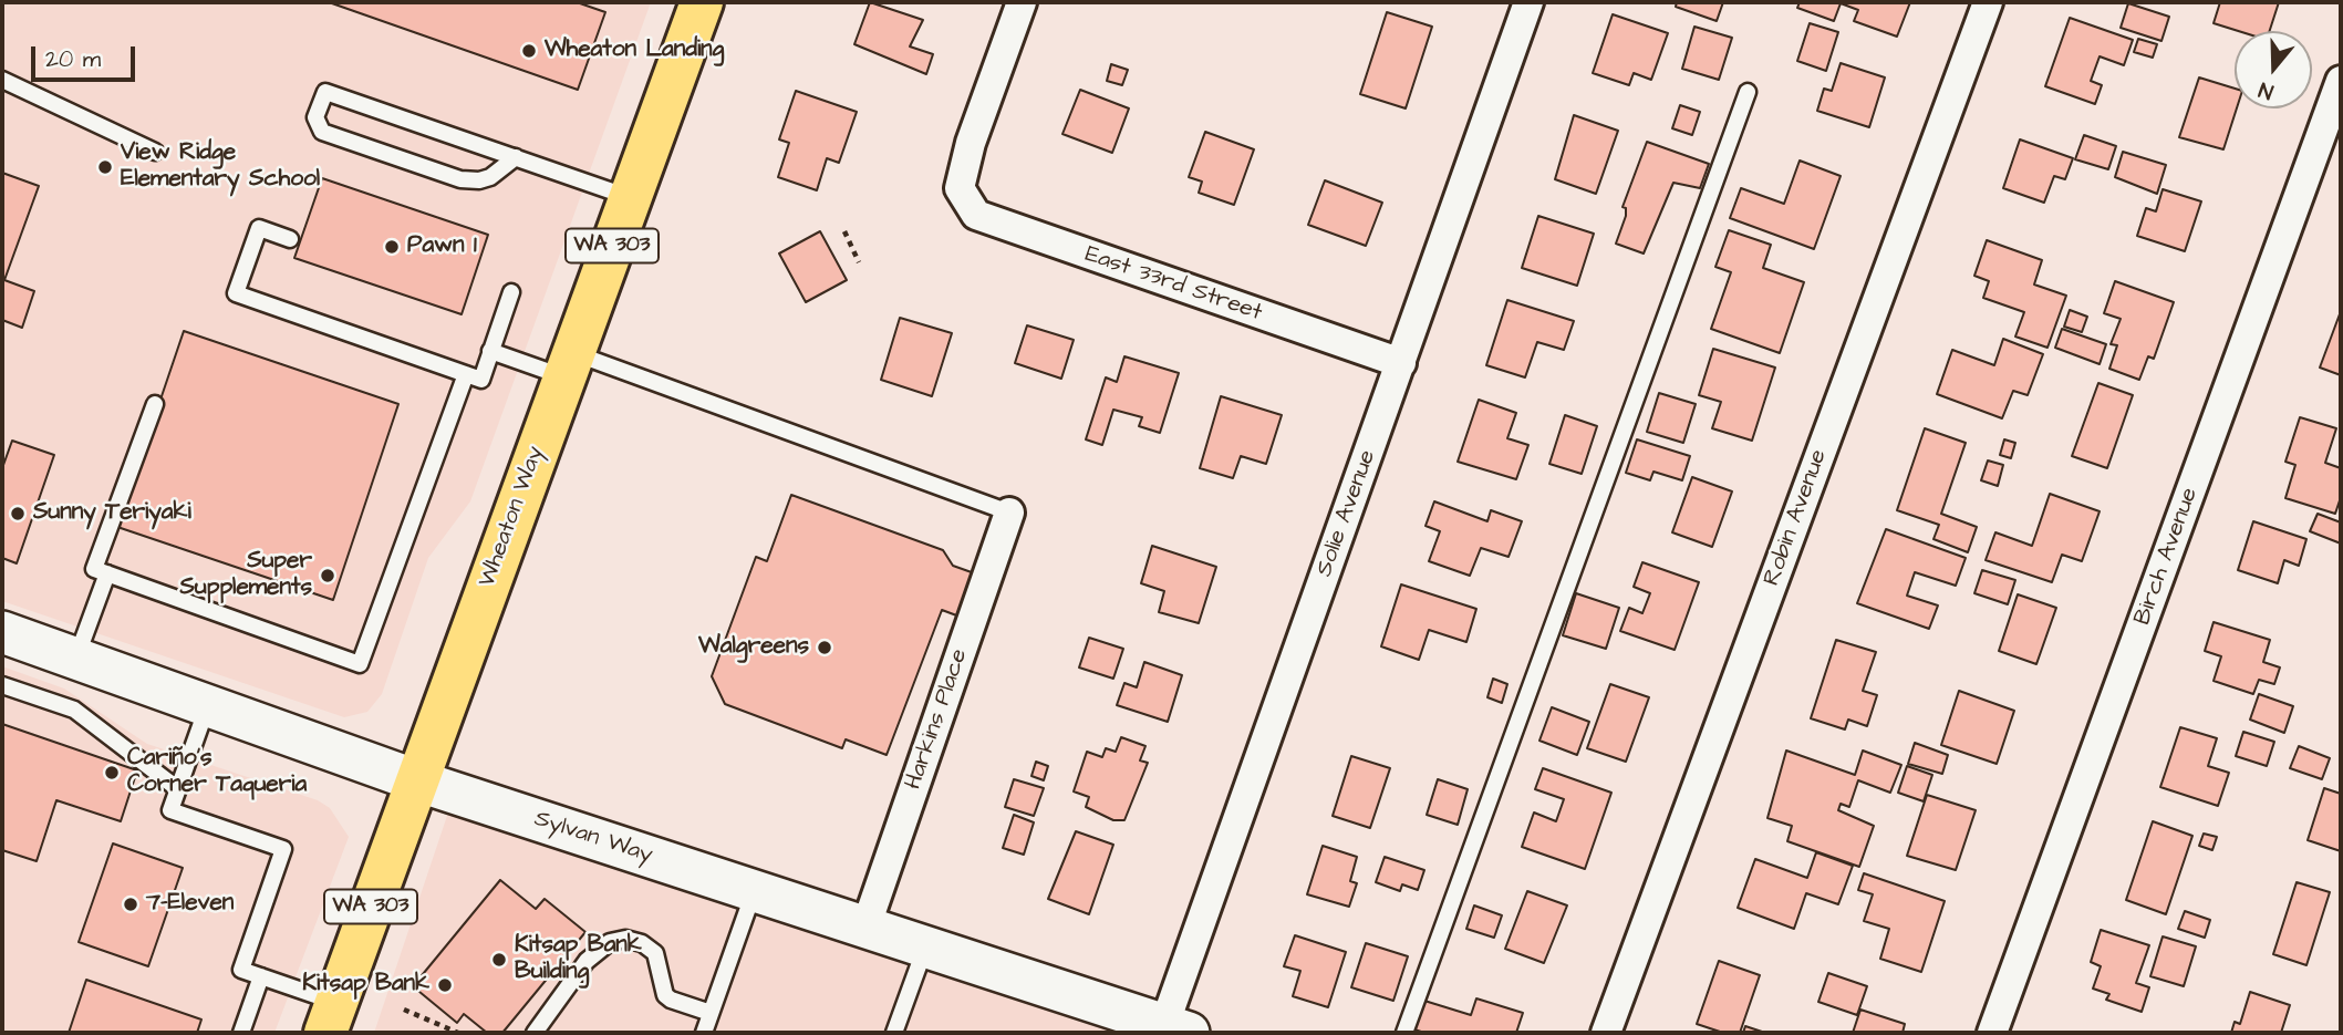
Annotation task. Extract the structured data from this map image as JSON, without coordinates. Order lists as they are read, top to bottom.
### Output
{
  "streets": {
    "main road": ["WA 303", "Wheaton Way", "Sylvan Way"],
    "street": [
      "East 33rd Street",
      "Solie Avenue",
      "Robin Avenue",
      "Birch Avenue",
      "Harkins Place"
    ]
  },
  "crossings": [
    ["East 33rd Street", "Solie Avenue"],
    ["Solie Avenue", "Sylvan Way"],
    ["Wheaton Way", "Sylvan Way"],
    ["Harkins Place", "Sylvan Way"]
  ],
  "places": [
    "Wheaton Landing",
    "View Ridge Elementary School",
    "Pawn 1",
    "Sunny Teriyaki",
    "Super Supplements",
    "Walgreens",
    "Cariño's Corner Taqueria",
    "7-Eleven",
    "Kitsap Bank Building",
    "Kitsap Bank"
  ],
  "scale_bar": "20 m",
  "north": "bottom"
}
